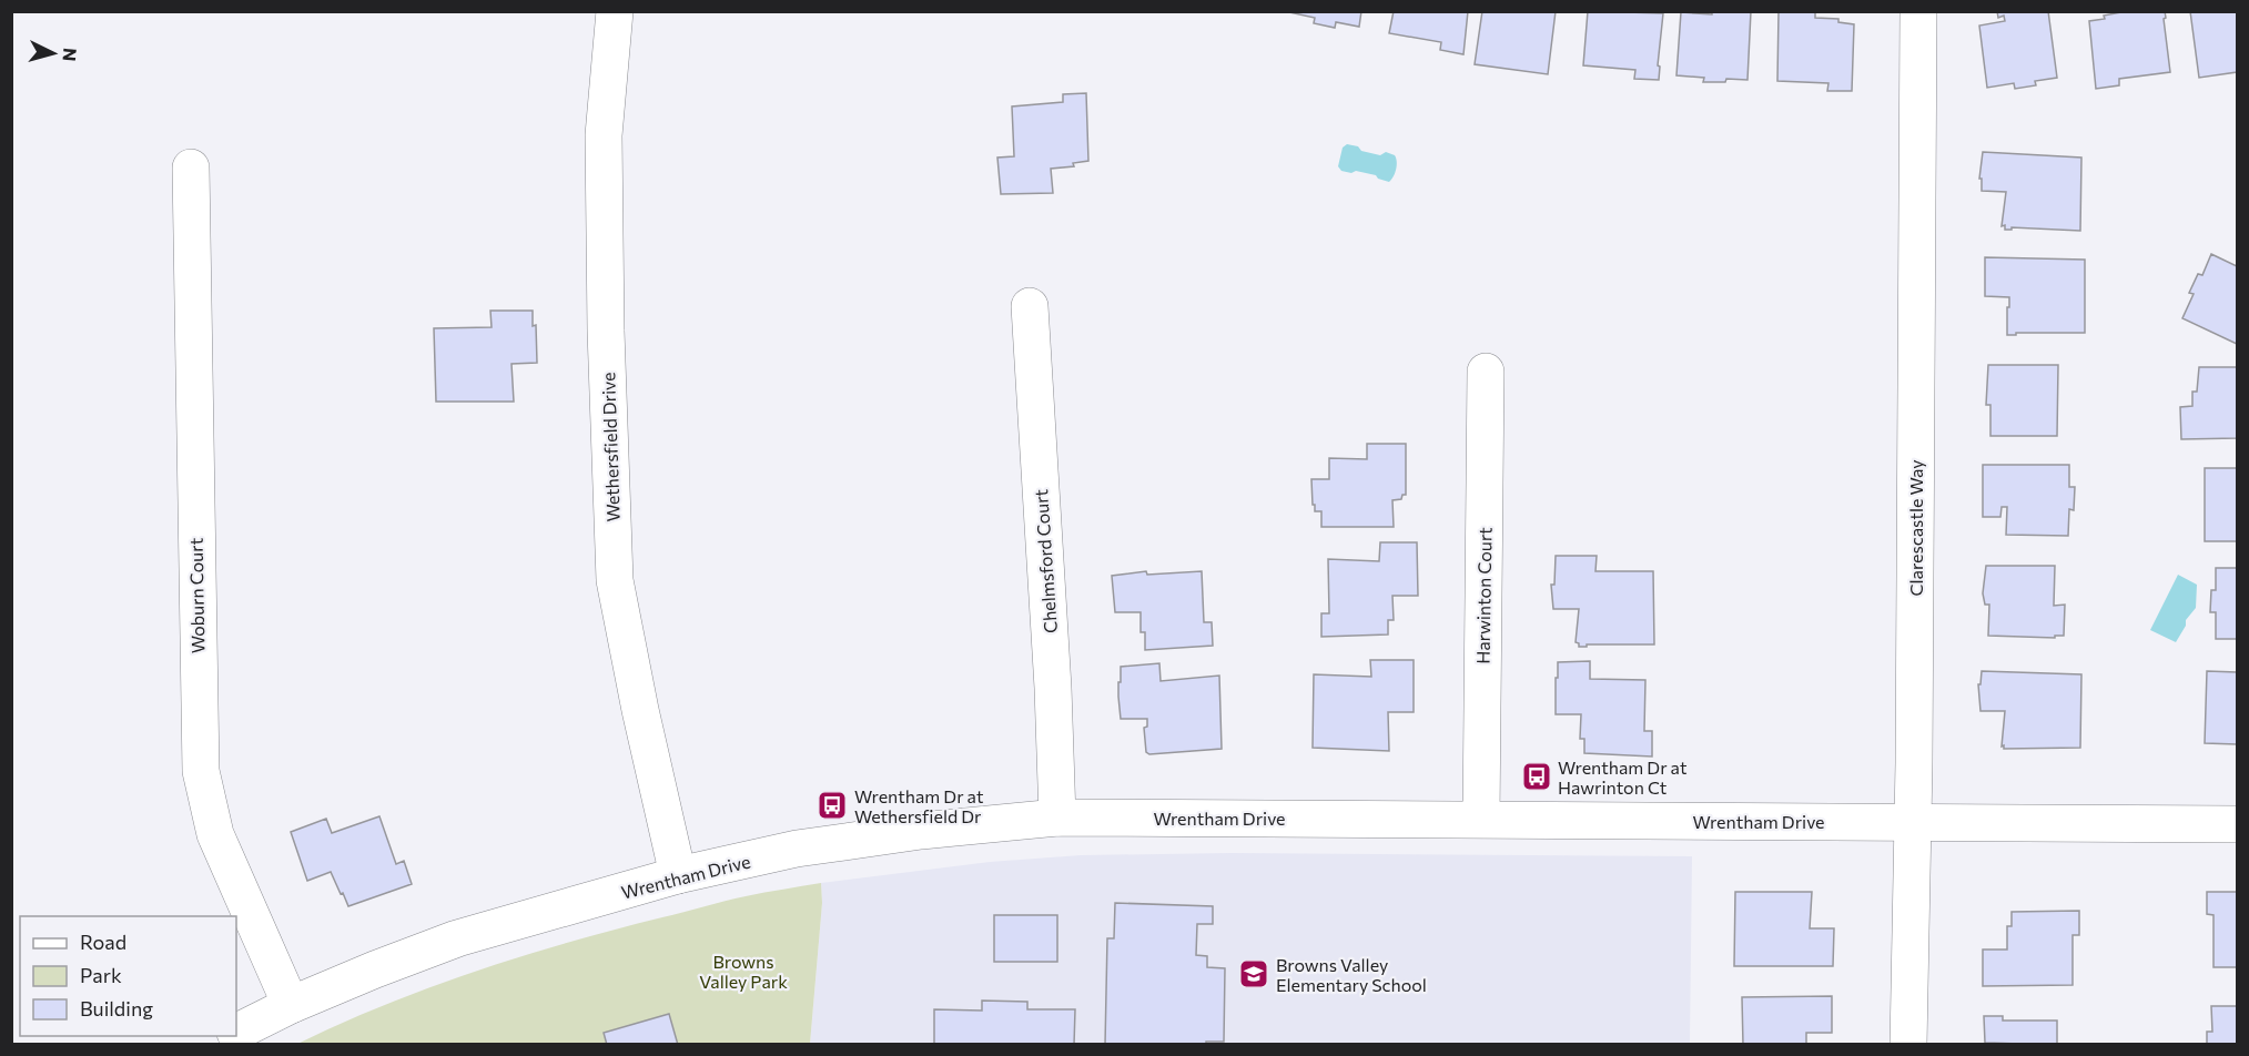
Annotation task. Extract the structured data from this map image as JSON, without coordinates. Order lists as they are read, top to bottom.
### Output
{
  "streets": {
    "street": [
      "Wethersfield Drive",
      "Clarescastle Way",
      "Chelmsford Court",
      "Woburn Court",
      "Harwinton Court",
      "Wrentham Drive"
    ]
  },
  "crossings": [
    ["Wethersfield Drive", "Wrentham Drive"],
    ["Clarescastle Way", "Wrentham Drive"],
    ["Chelmsford Court", "Wrentham Drive"],
    ["Woburn Court", "Wrentham Drive"],
    ["Harwinton Court", "Wrentham Drive"]
  ],
  "parks": ["Browns Valley Park"],
  "places": {
    "bus stop": ["Wrentham Dr at Hawrinton Ct", "Wrentham Dr at Wethersfield Dr"],
    "school or university": ["Browns Valley Elementary School"]
  },
  "legend": ["Road", "Park", "Building"],
  "north": "right"
}
